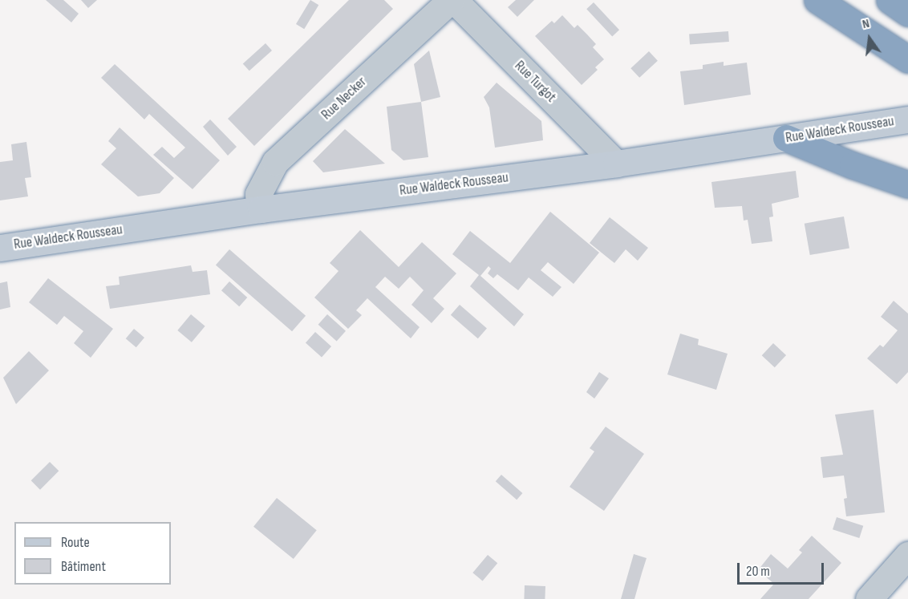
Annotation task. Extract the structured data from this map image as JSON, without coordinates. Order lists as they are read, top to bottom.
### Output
{
  "streets": {
    "street": ["Rue Turgot", "Rue Necker", "Rue Waldeck Rousseau"]
  },
  "crossings": [
    ["Rue Turgot", "Rue Necker"],
    ["Rue Turgot", "Rue Waldeck Rousseau"],
    ["Rue Necker", "Rue Waldeck Rousseau"]
  ],
  "legend": ["Route", "Bâtiment"],
  "scale_bar": "20 m",
  "north": "top"
}
